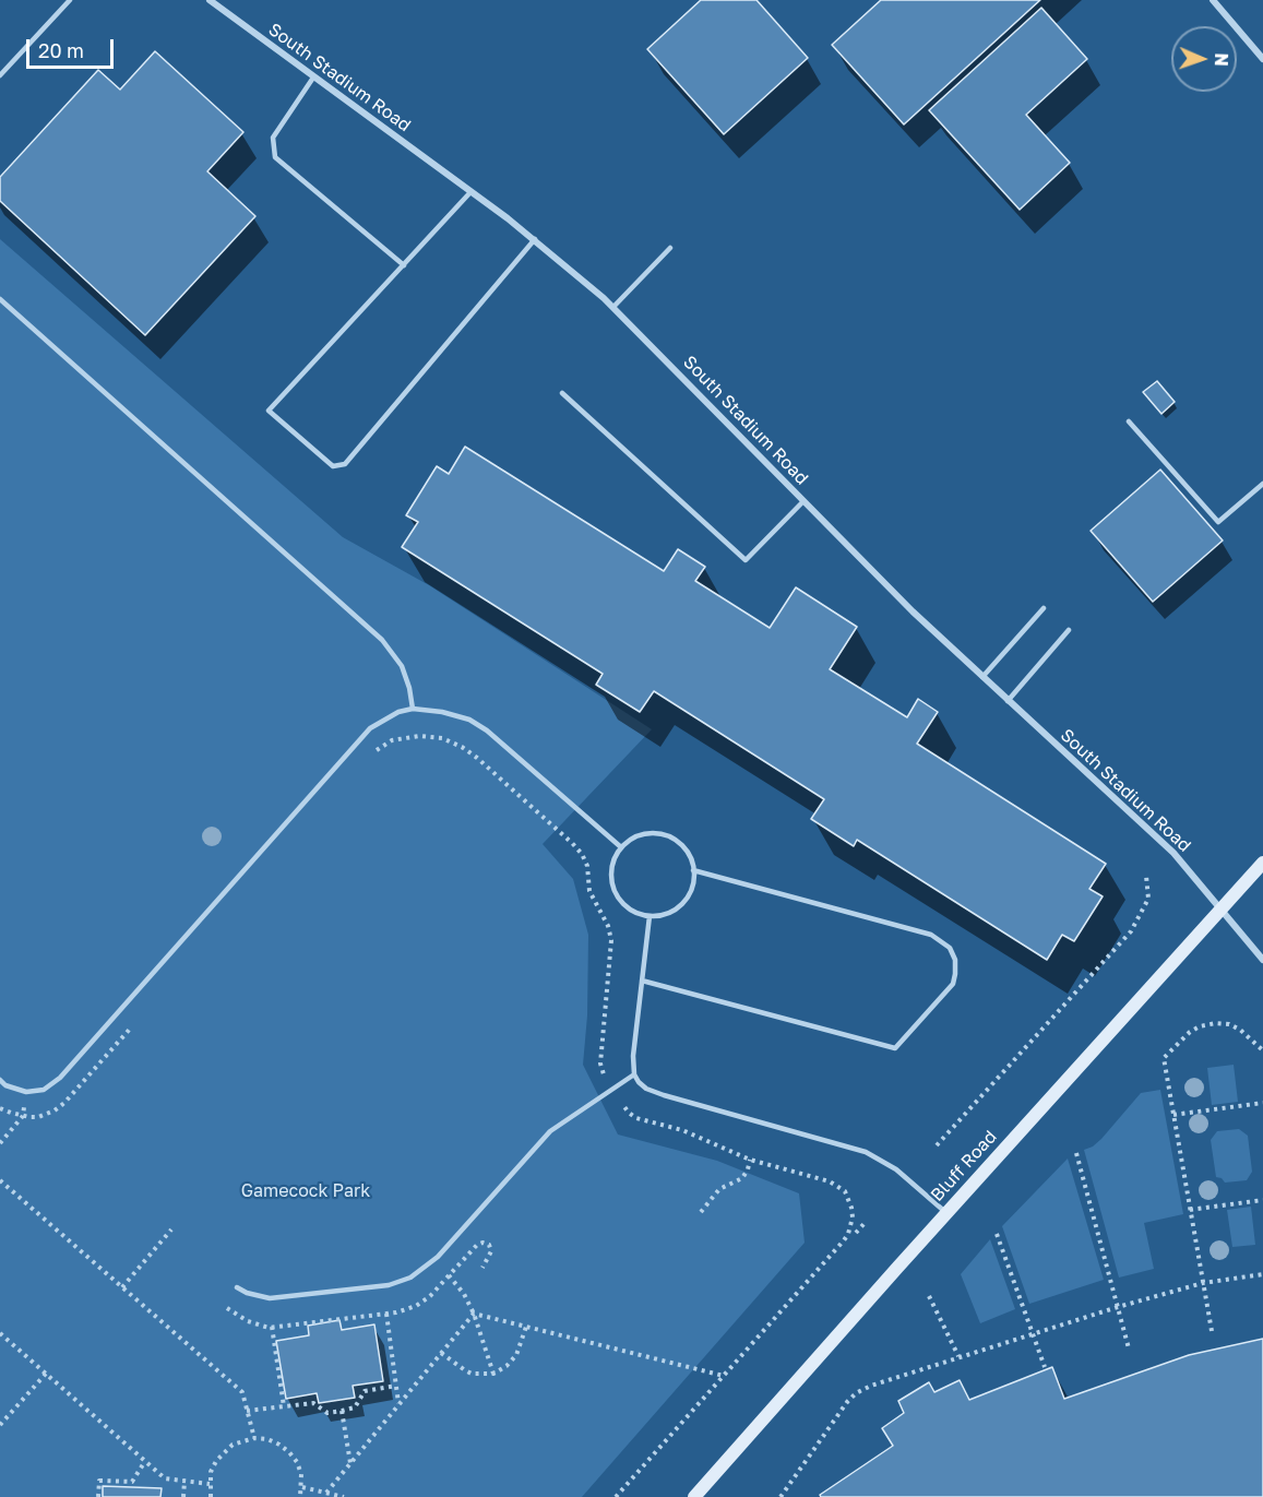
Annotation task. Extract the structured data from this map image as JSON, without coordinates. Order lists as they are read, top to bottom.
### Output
{
  "streets": {
    "main road": ["Bluff Road"],
    "street": ["South Stadium Road"]
  },
  "crossings": [
    ["South Stadium Road", "Bluff Road"]
  ],
  "parks": ["Gamecock Park"],
  "scale_bar": "20 m",
  "north": "right"
}
